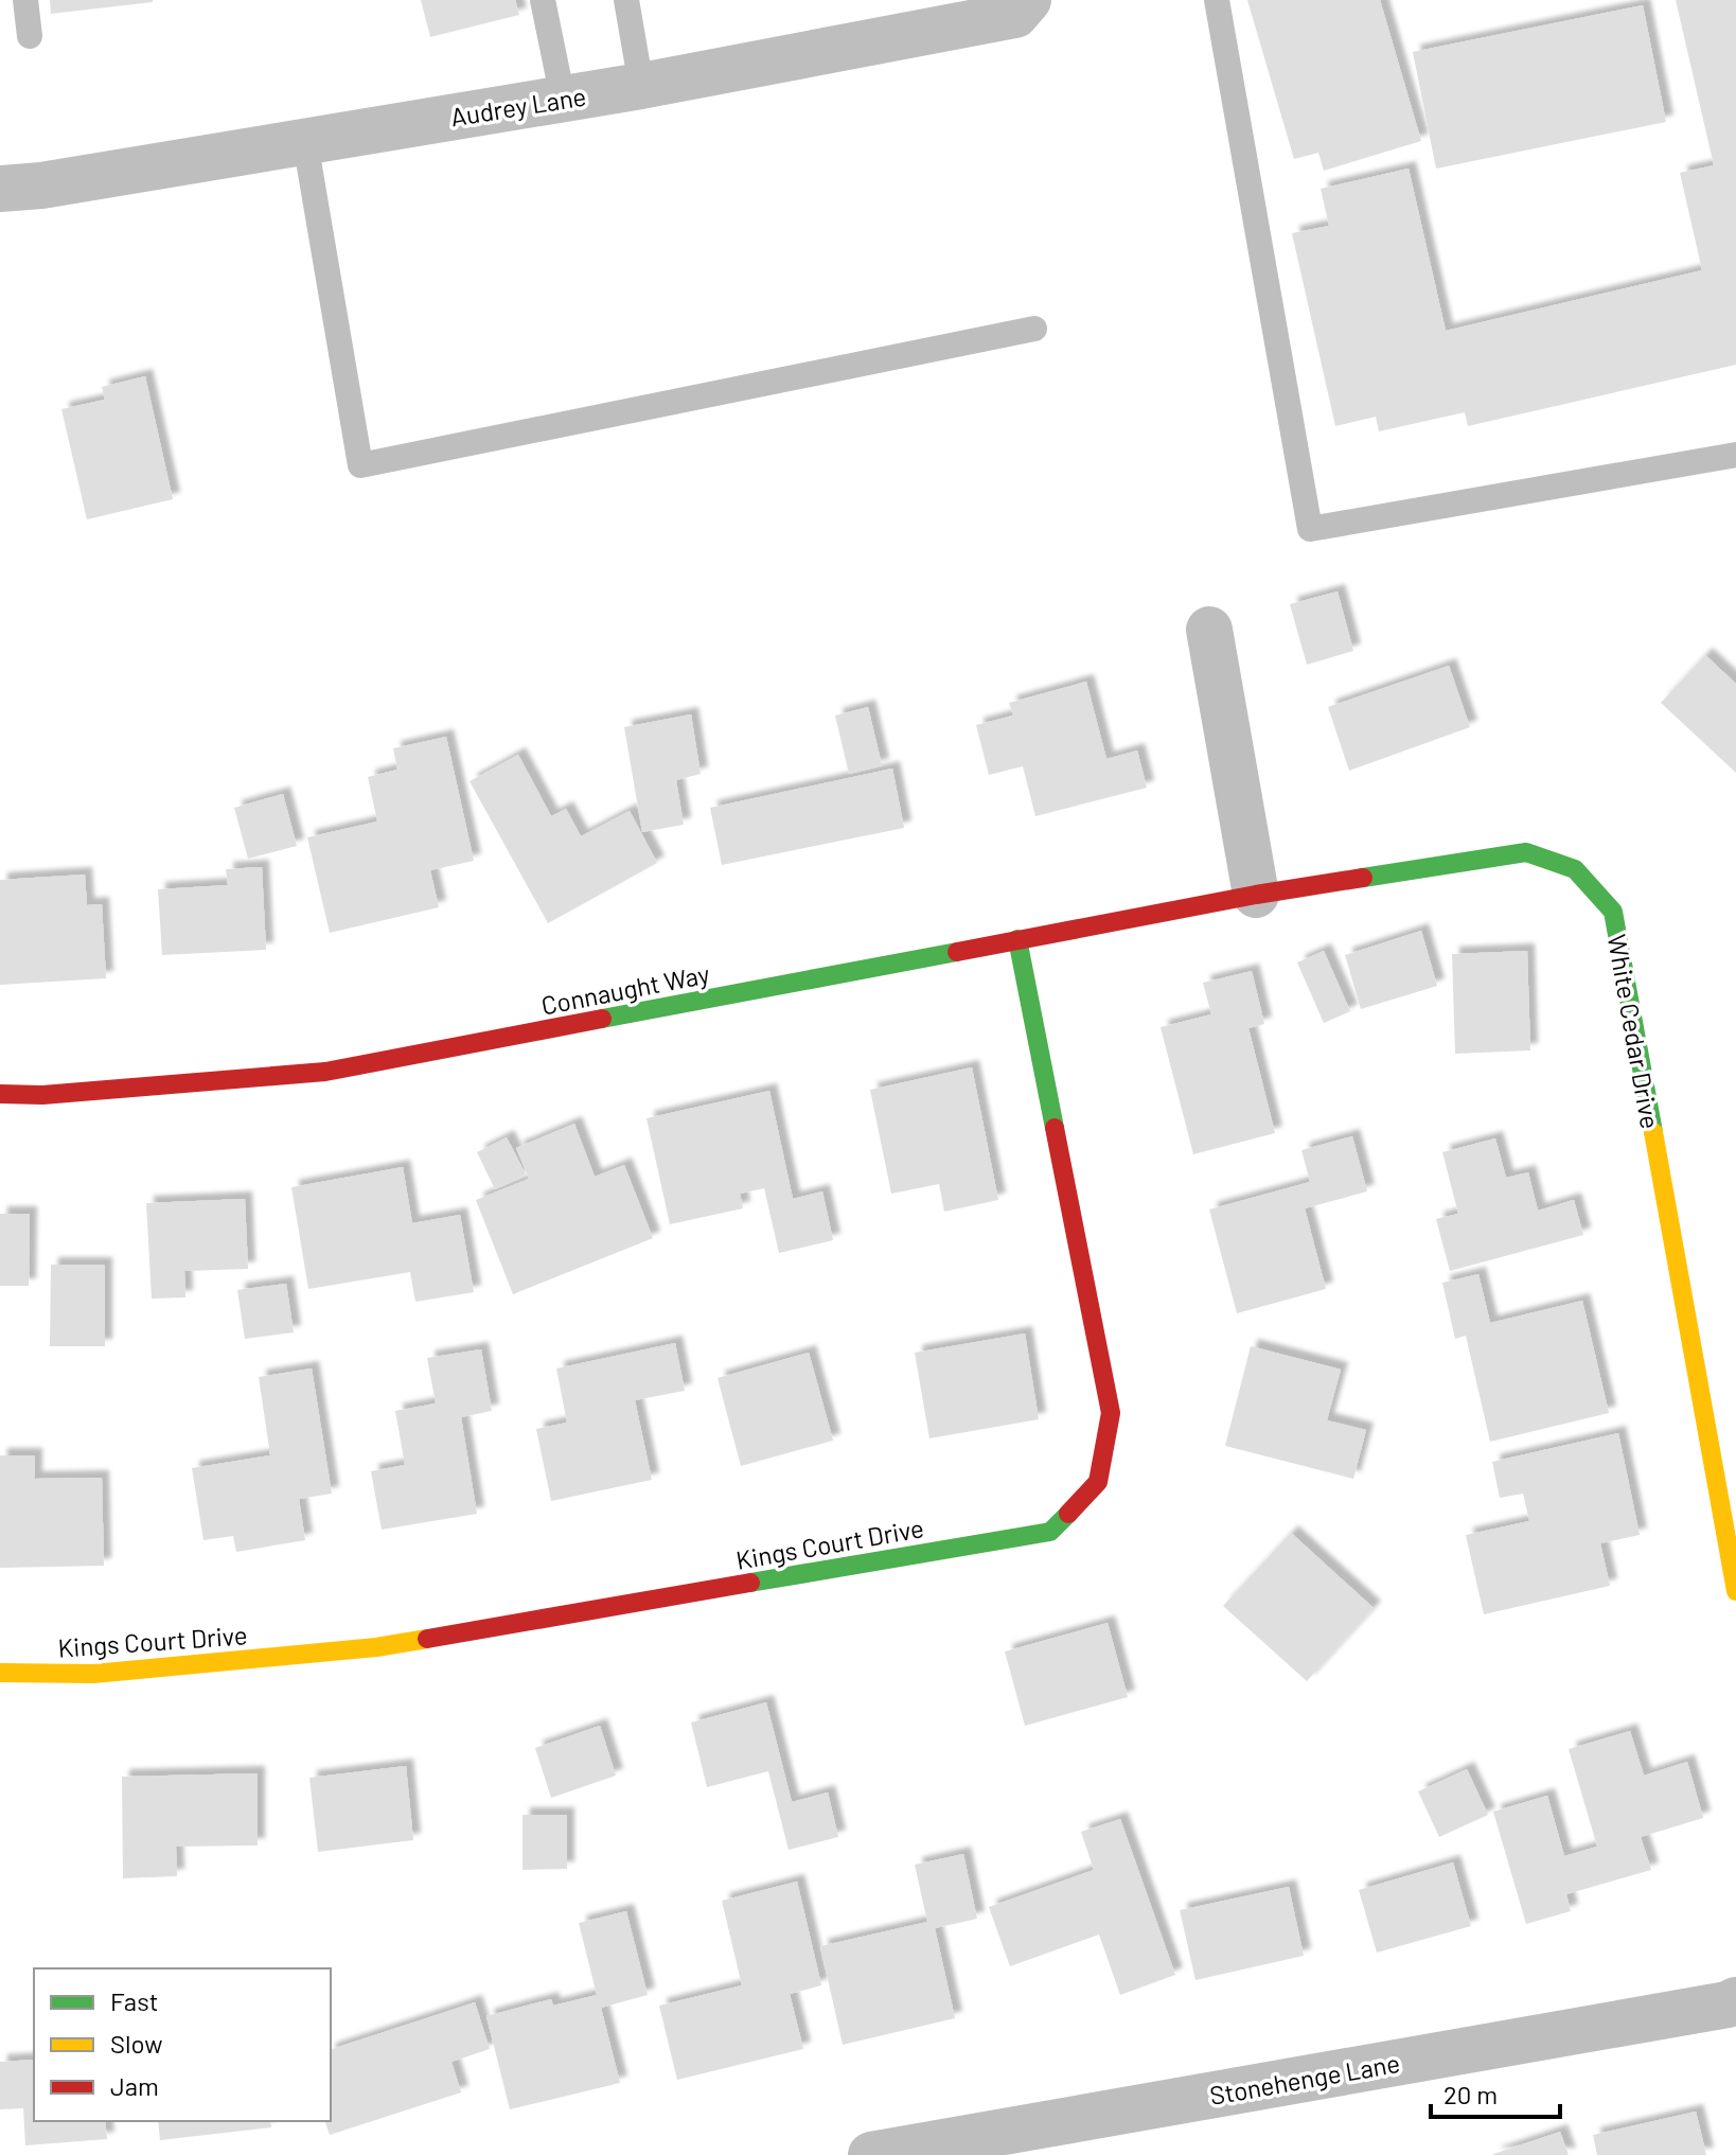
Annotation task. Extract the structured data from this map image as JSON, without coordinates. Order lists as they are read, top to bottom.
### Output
{
  "streets": {
    "street": [
      "Audrey Lane",
      "Connaught Way",
      "White Cedar Drive",
      "Kings Court Drive",
      "Stonehenge Lane"
    ]
  },
  "crossings": [
    ["Connaught Way", "White Cedar Drive"],
    ["Connaught Way", "Kings Court Drive"]
  ],
  "legend": ["Fast", "Slow", "Jam"],
  "scale_bar": "20 m"
}
